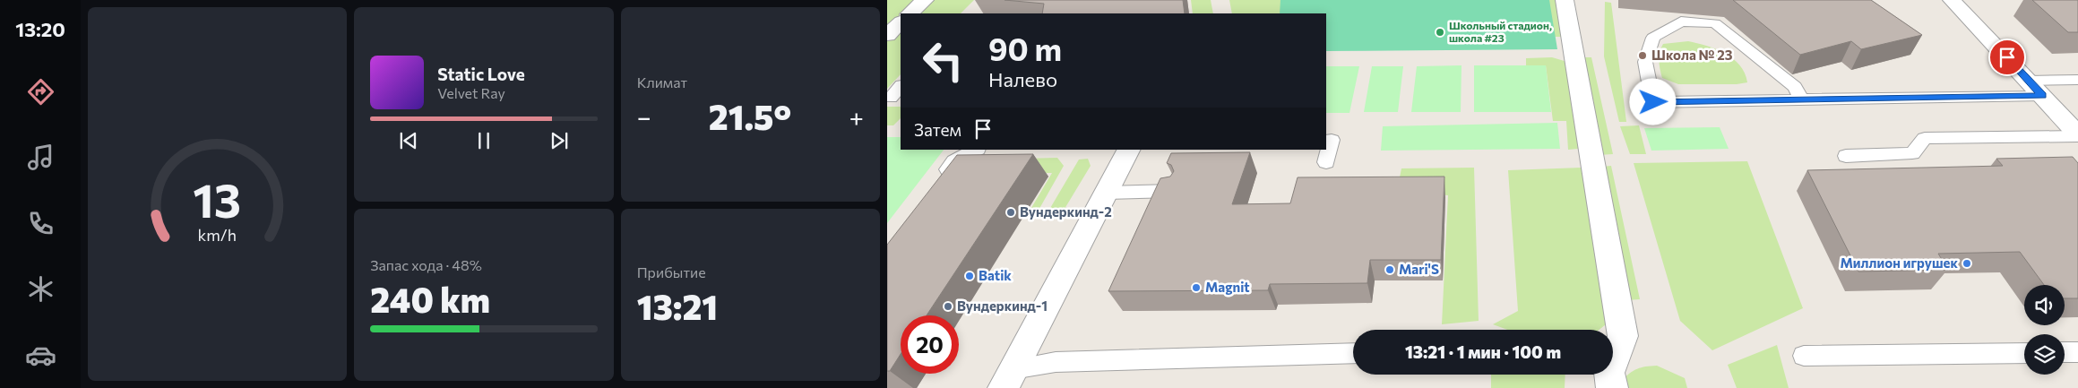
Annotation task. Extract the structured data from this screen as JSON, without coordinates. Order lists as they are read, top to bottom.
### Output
{
  "places": [
    "Школьный стадион, школа #23",
    "Школа № 23",
    "Вундеркинд-2",
    "Миллион игрушек",
    "Mari'S",
    "Batik",
    "Magnit",
    "Вундеркинд-1"
  ],
  "page": {
    "tabs": "13:20",
    "tile": [
      "Климат",
      ["Запас хода · 48%", "240 km"],
      ["Прибытие", "13:21"]
    ],
    "turn": ["90 m", "Налево"],
    "song": ["Static Love", "Velvet Ray"],
    "heat": ["−", "21.5°", "+"],
    "then": "Затем",
    "limit": "20",
    "trip": "13:21 · 1 мин · 100 m",
    "gauge": ["13", "km/h"]
  }
}
